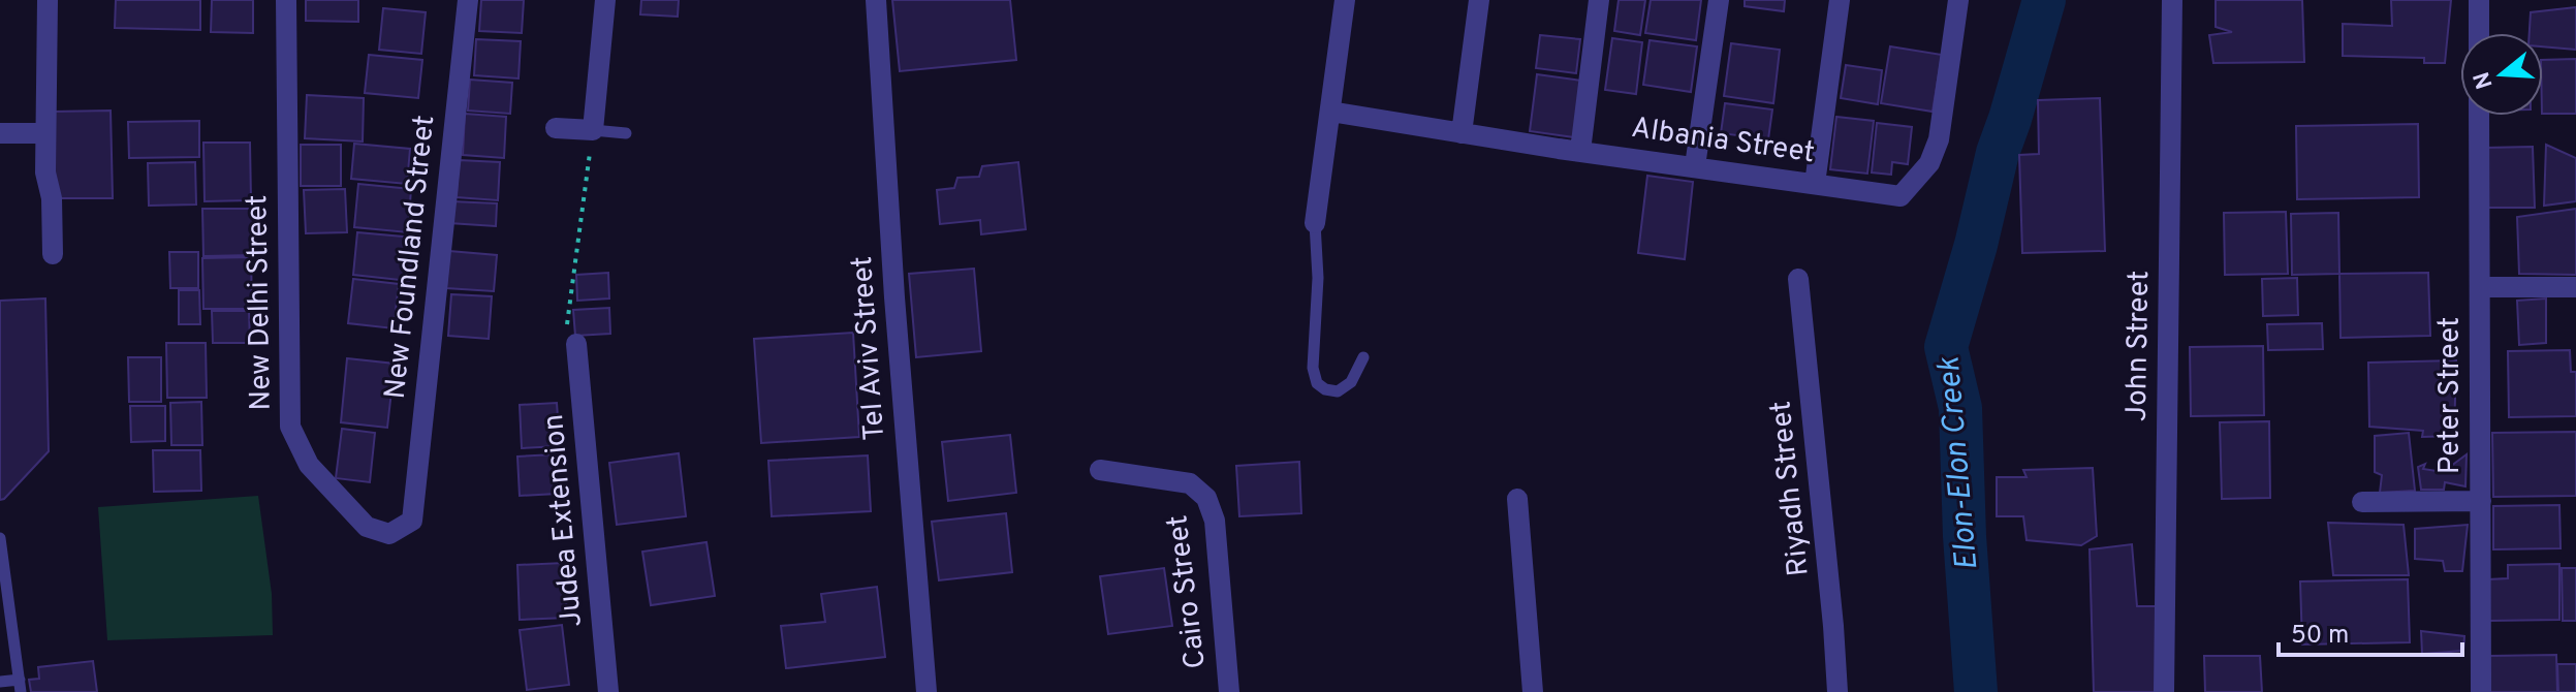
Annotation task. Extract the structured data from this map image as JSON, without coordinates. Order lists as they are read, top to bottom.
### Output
{
  "streets": {
    "street": [
      "Albania Street",
      "New Foundland Street",
      "New Delhi Street",
      "John Street",
      "Tel Aviv Street",
      "Peter Street",
      "Riyadh Street",
      "Judea Extension",
      "Cairo Street"
    ]
  },
  "crossings": [
    ["New Foundland Street", "New Delhi Street"]
  ],
  "water": ["Elon-Elon Creek"],
  "scale_bar": "50 m",
  "north": "left"
}
